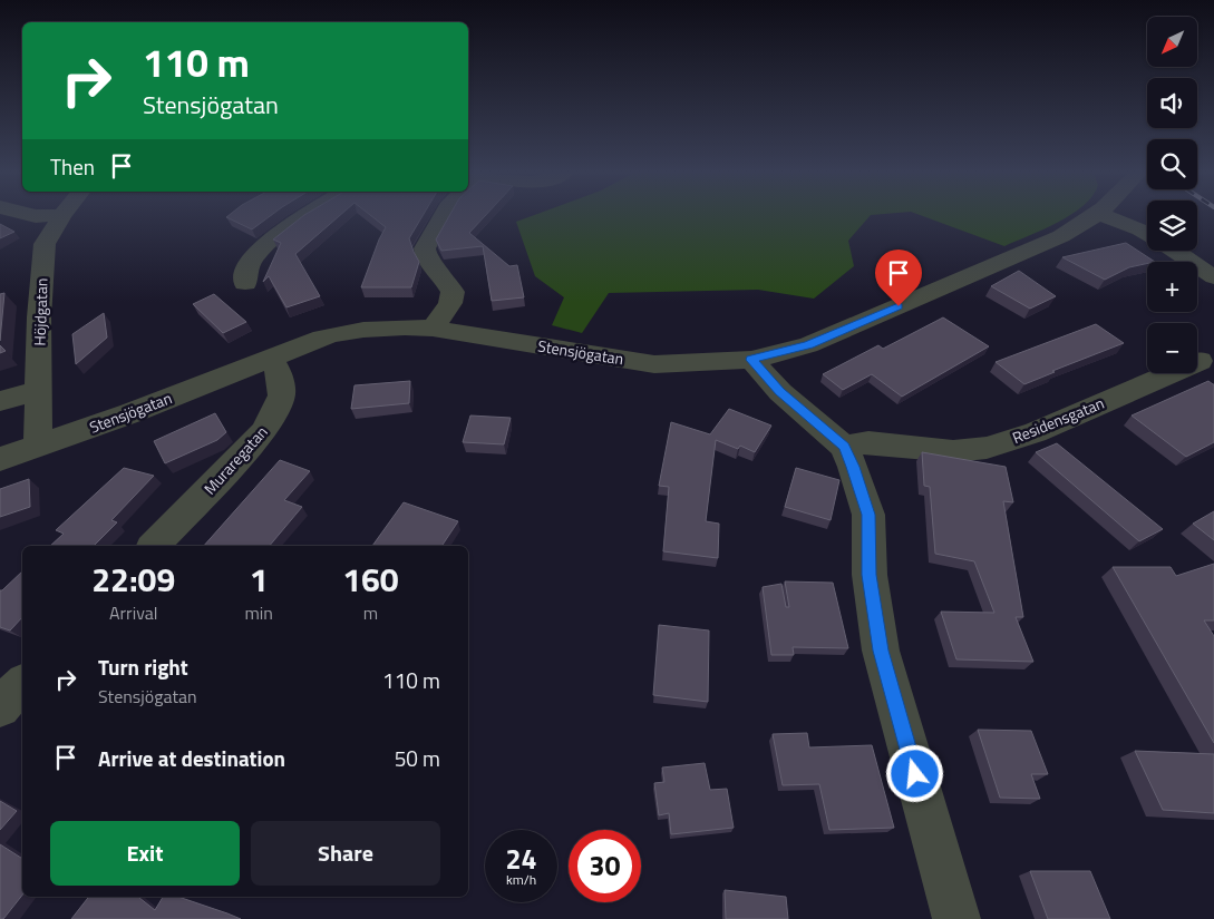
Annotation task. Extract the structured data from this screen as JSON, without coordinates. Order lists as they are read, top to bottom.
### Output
{
  "streets": {
    "street": [
      "Höjdgatan",
      "Stensjögatan",
      "Residensgatan",
      "Muraregatan"
    ]
  },
  "crossings": [
    ["Höjdgatan", "Stensjögatan"],
    ["Stensjögatan", "Muraregatan"]
  ],
  "north": "bottom left",
  "page": {
    "map_buttons": ["+", "−"],
    "turn": ["110 m", "Stensjögatan"],
    "then": "Then",
    "eta": [
      "22:09",
      "Arrival",
      "1",
      "min",
      "160",
      "m"
    ],
    "list": [
      {
        "name": "Turn right",
        "note": "Stensjögatan",
        "value": "110 m"
      },
      {
        "name": "Arrive at destination",
        "value": "50 m"
      }
    ],
    "buttons": ["Exit", "Share"],
    "speed": "24 km/h",
    "limit": "30"
  }
}
